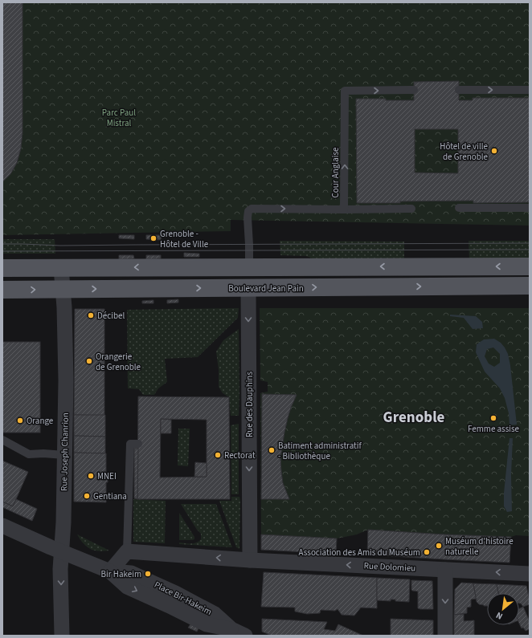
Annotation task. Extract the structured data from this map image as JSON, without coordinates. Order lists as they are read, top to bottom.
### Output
{
  "streets": {
    "main road": ["Boulevard Jean Pain"],
    "street": [
      "Rue des Dauphins",
      "Rue Joseph Chanrion",
      "Rue Dolomieu",
      "Place Bir-Hakeim"
    ],
    "lane": ["Cour Anglaise"]
  },
  "crossings": [
    ["Boulevard Jean Pain", "Rue des Dauphins"],
    ["Boulevard Jean Pain", "Rue Joseph Chanrion"],
    ["Rue des Dauphins", "Rue Dolomieu"],
    ["Rue Joseph Chanrion", "Place Bir-Hakeim"]
  ],
  "one_way": ["Rue des Dauphins", "Rue Dolomieu"],
  "districts": ["Grenoble"],
  "parks": ["Parc Paul Mistral"],
  "places": [
    "Hôtel de ville de Grenoble",
    "Grenoble - Hôtel de Ville",
    "Décibel",
    "Orangerie de Grenoble",
    "Femme assise",
    "Orange",
    "Batiment administratif - Bibliothèque",
    "Rectorat",
    "MNEI",
    "Gentiana",
    "Muséum d'histoire naturelle",
    "Association des Amis du Muséum",
    "Bir Hakeim"
  ],
  "north": "bottom left"
}
